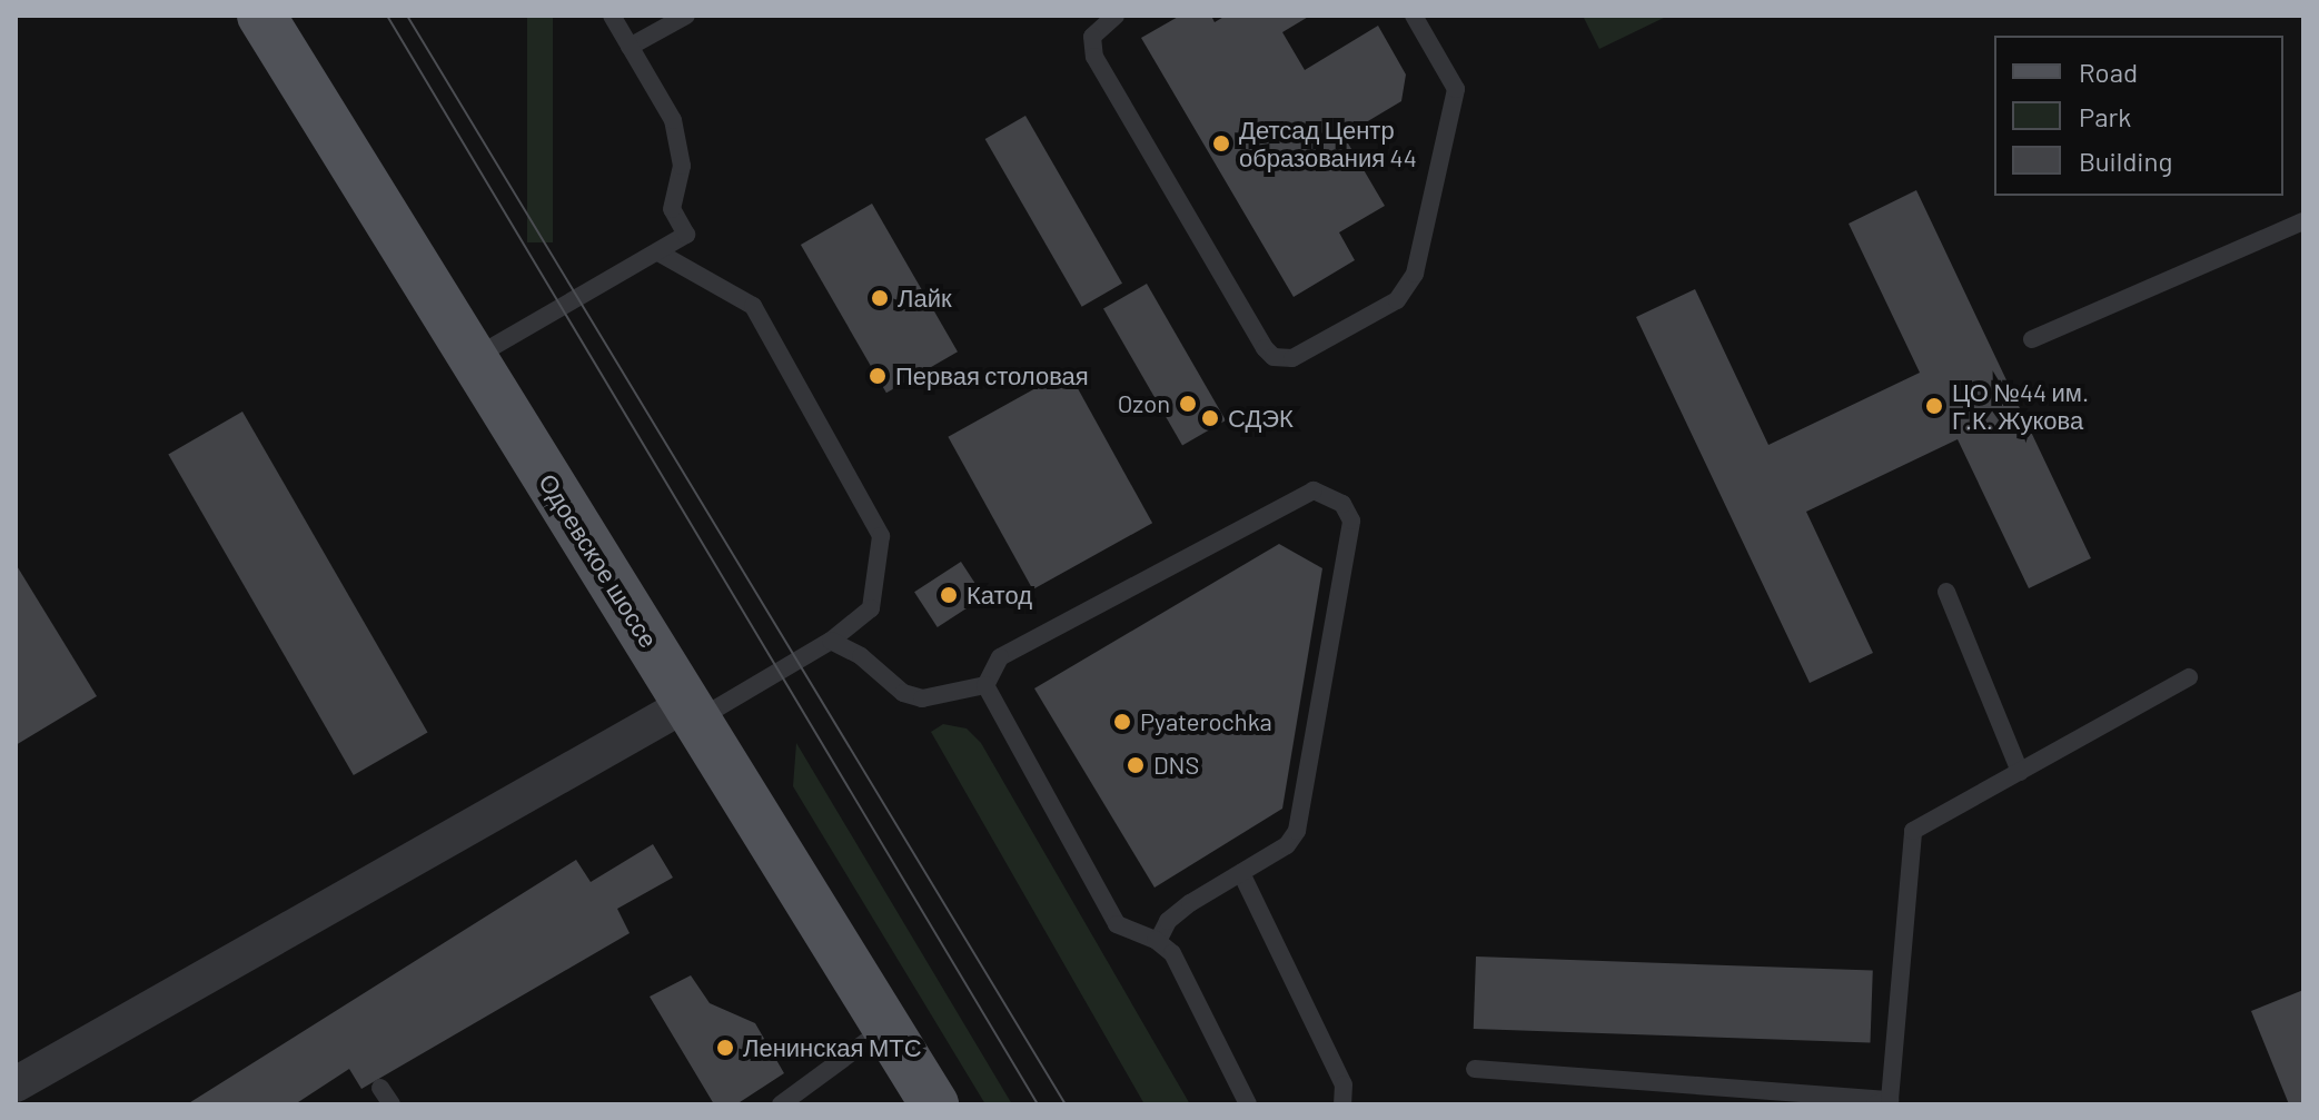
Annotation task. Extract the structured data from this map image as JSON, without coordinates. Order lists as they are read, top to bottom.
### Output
{
  "streets": {
    "main road": ["Одоевское шоссе"]
  },
  "places": [
    "Детсад Центр образования 44",
    "Лайк",
    "Первая столовая",
    "Ozon",
    "ЦО №44 им. Г.К. Жукова",
    "СДЭК",
    "Катод",
    "Pyaterochka",
    "DNS",
    "Ленинская МТС"
  ],
  "legend": ["Road", "Park", "Building"]
}
